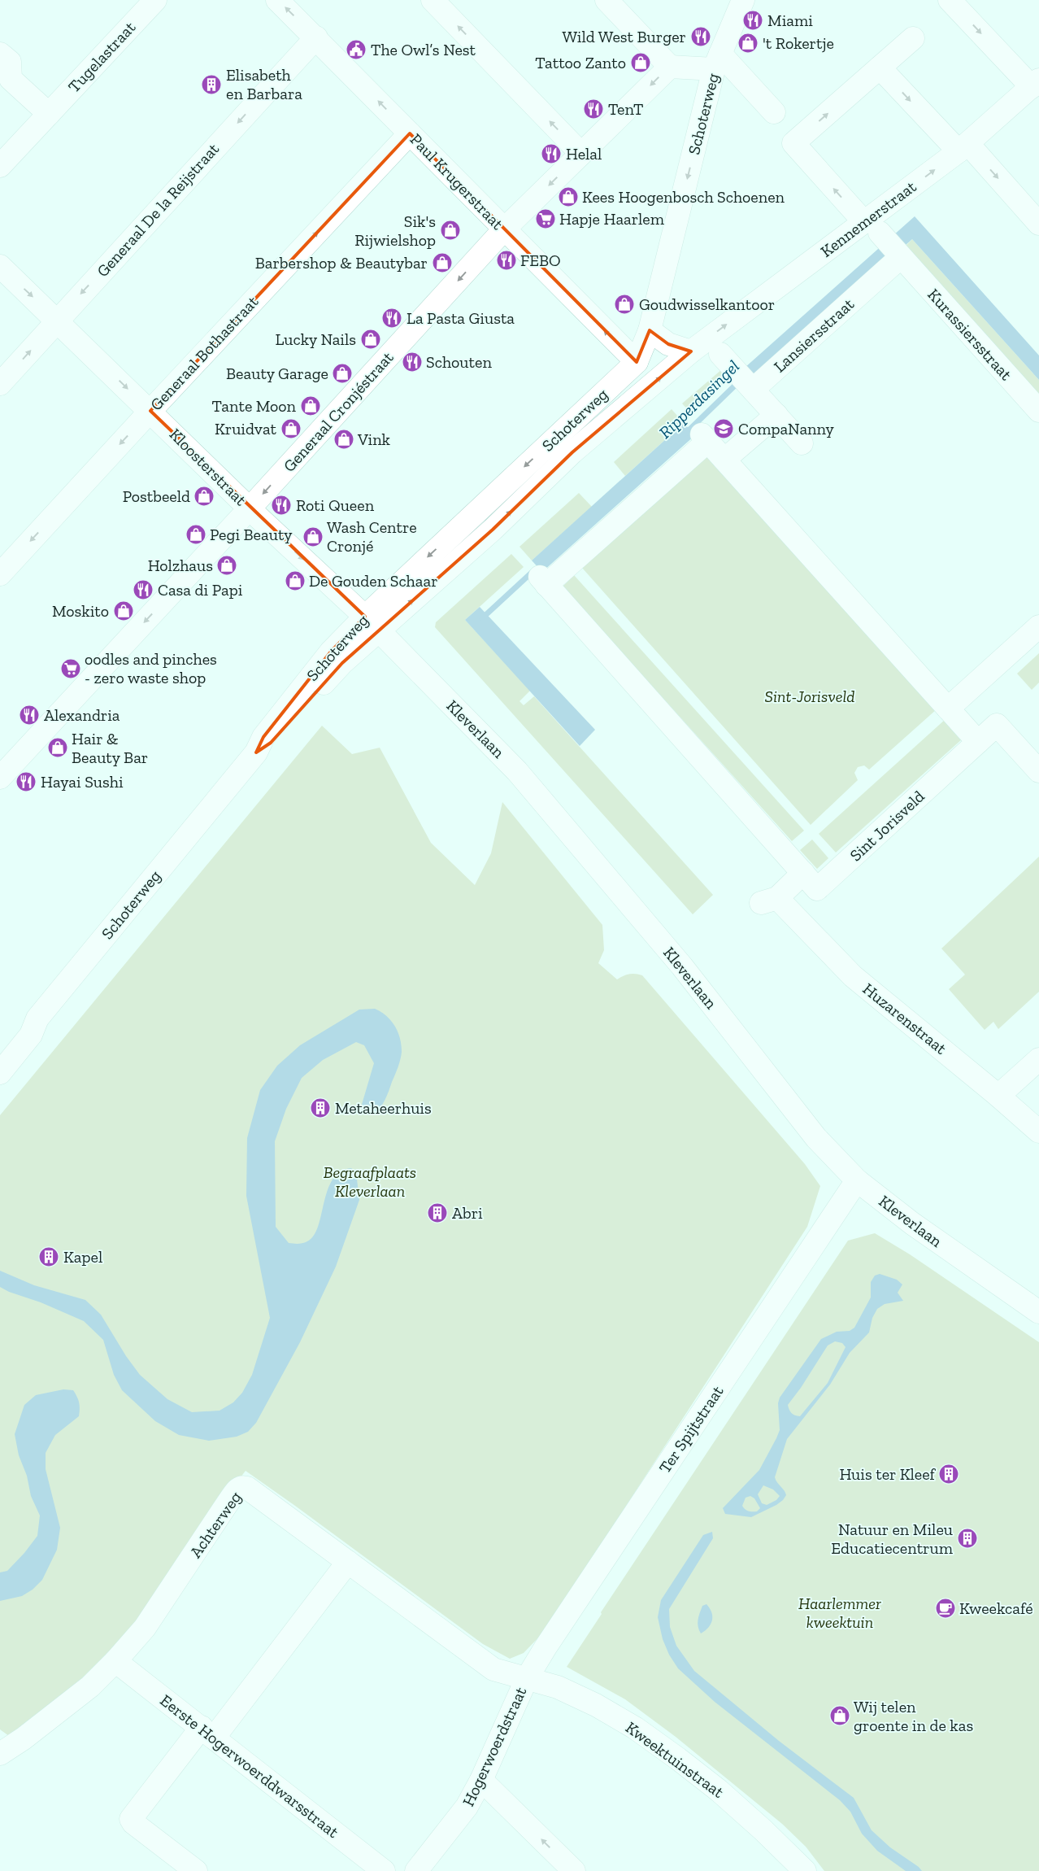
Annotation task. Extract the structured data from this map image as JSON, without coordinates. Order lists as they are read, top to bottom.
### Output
{
  "streets": {
    "street": [
      "Tugelastraat",
      "Schoterweg",
      "Paul Krugerstraat",
      "Generaal De la Reijstraat",
      "Kennemerstraat",
      "Kurassiersstraat",
      "Lansiersstraat",
      "Generaal Bothastraat",
      "Generaal Cronjéstraat",
      "Kloosterstraat",
      "Kleverlaan",
      "Sint Jorisveld",
      "Huzarenstraat",
      "Ter Spijtstraat",
      "Achterweg",
      "Hogerwoerdstraat",
      "Kweektuinstraat",
      "Eerste Hogerwoerddwarsstraat"
    ]
  },
  "crossings": [
    ["Schoterweg", "Paul Krugerstraat"],
    ["Schoterweg", "Kennemerstraat"],
    ["Schoterweg", "Kloosterstraat"],
    ["Schoterweg", "Kleverlaan"],
    ["Paul Krugerstraat", "Generaal De la Reijstraat"],
    ["Paul Krugerstraat", "Generaal Bothastraat"],
    ["Paul Krugerstraat", "Generaal Cronjéstraat"],
    ["Generaal De la Reijstraat", "Kloosterstraat"],
    ["Kennemerstraat", "Kurassiersstraat"],
    ["Kurassiersstraat", "Lansiersstraat"],
    ["Generaal Bothastraat", "Kloosterstraat"],
    ["Generaal Cronjéstraat", "Kloosterstraat"],
    ["Kloosterstraat", "Kleverlaan"],
    ["Kleverlaan", "Ter Spijtstraat"],
    ["Sint Jorisveld", "Huzarenstraat"],
    ["Ter Spijtstraat", "Achterweg"],
    ["Ter Spijtstraat", "Hogerwoerdstraat"],
    ["Ter Spijtstraat", "Kweektuinstraat"],
    ["Achterweg", "Hogerwoerdstraat"],
    ["Achterweg", "Kweektuinstraat"],
    ["Achterweg", "Eerste Hogerwoerddwarsstraat"],
    ["Hogerwoerdstraat", "Kweektuinstraat"]
  ],
  "one_way": [
    "Paul Krugerstraat",
    "Kennemerstraat",
    "Generaal Cronjéstraat",
    "Kloosterstraat"
  ],
  "water": ["Ripperdasingel"],
  "parks": ["Sint-Jorisveld", "Begraafplaats Kleverlaan", "Haarlemmer kweektuin"],
  "places": {
    "restaurant": [
      "Miami",
      "Wild West Burger",
      "TenT",
      "Helal",
      "FEBO",
      "La Pasta Giusta",
      "Schouten",
      "Roti Queen",
      "Casa di Papi",
      "Alexandria",
      "Hayai Sushi"
    ],
    "shop": [
      "'t Rokertje",
      "Tattoo Zanto",
      "Kees Hoogenbosch Schoenen",
      "Sik's Rijwielshop",
      "Barbershop & Beautybar",
      "Goudwisselkantoor",
      "Lucky Nails",
      "Beauty Garage",
      "Tante Moon",
      "Kruidvat",
      "Vink",
      "Postbeeld",
      "Pegi Beauty",
      "Wash Centre Cronjé",
      "Holzhaus",
      "De Gouden Schaar",
      "Moskito",
      "Hair & Beauty Bar",
      "Wij telen groente in de kas"
    ],
    "public building": ["The Owl’s Nest"],
    "building": [
      "Elisabeth en Barbara",
      "Metaheerhuis",
      "Abri",
      "Kapel",
      "Huis ter Kleef",
      "Natuur en Mileu Educatiecentrum"
    ],
    "supermarket": ["Hapje Haarlem", "oodles and pinches - zero waste shop"],
    "school or university": ["CompaNanny"],
    "cafe": ["Kweekcafé"]
  }
}
